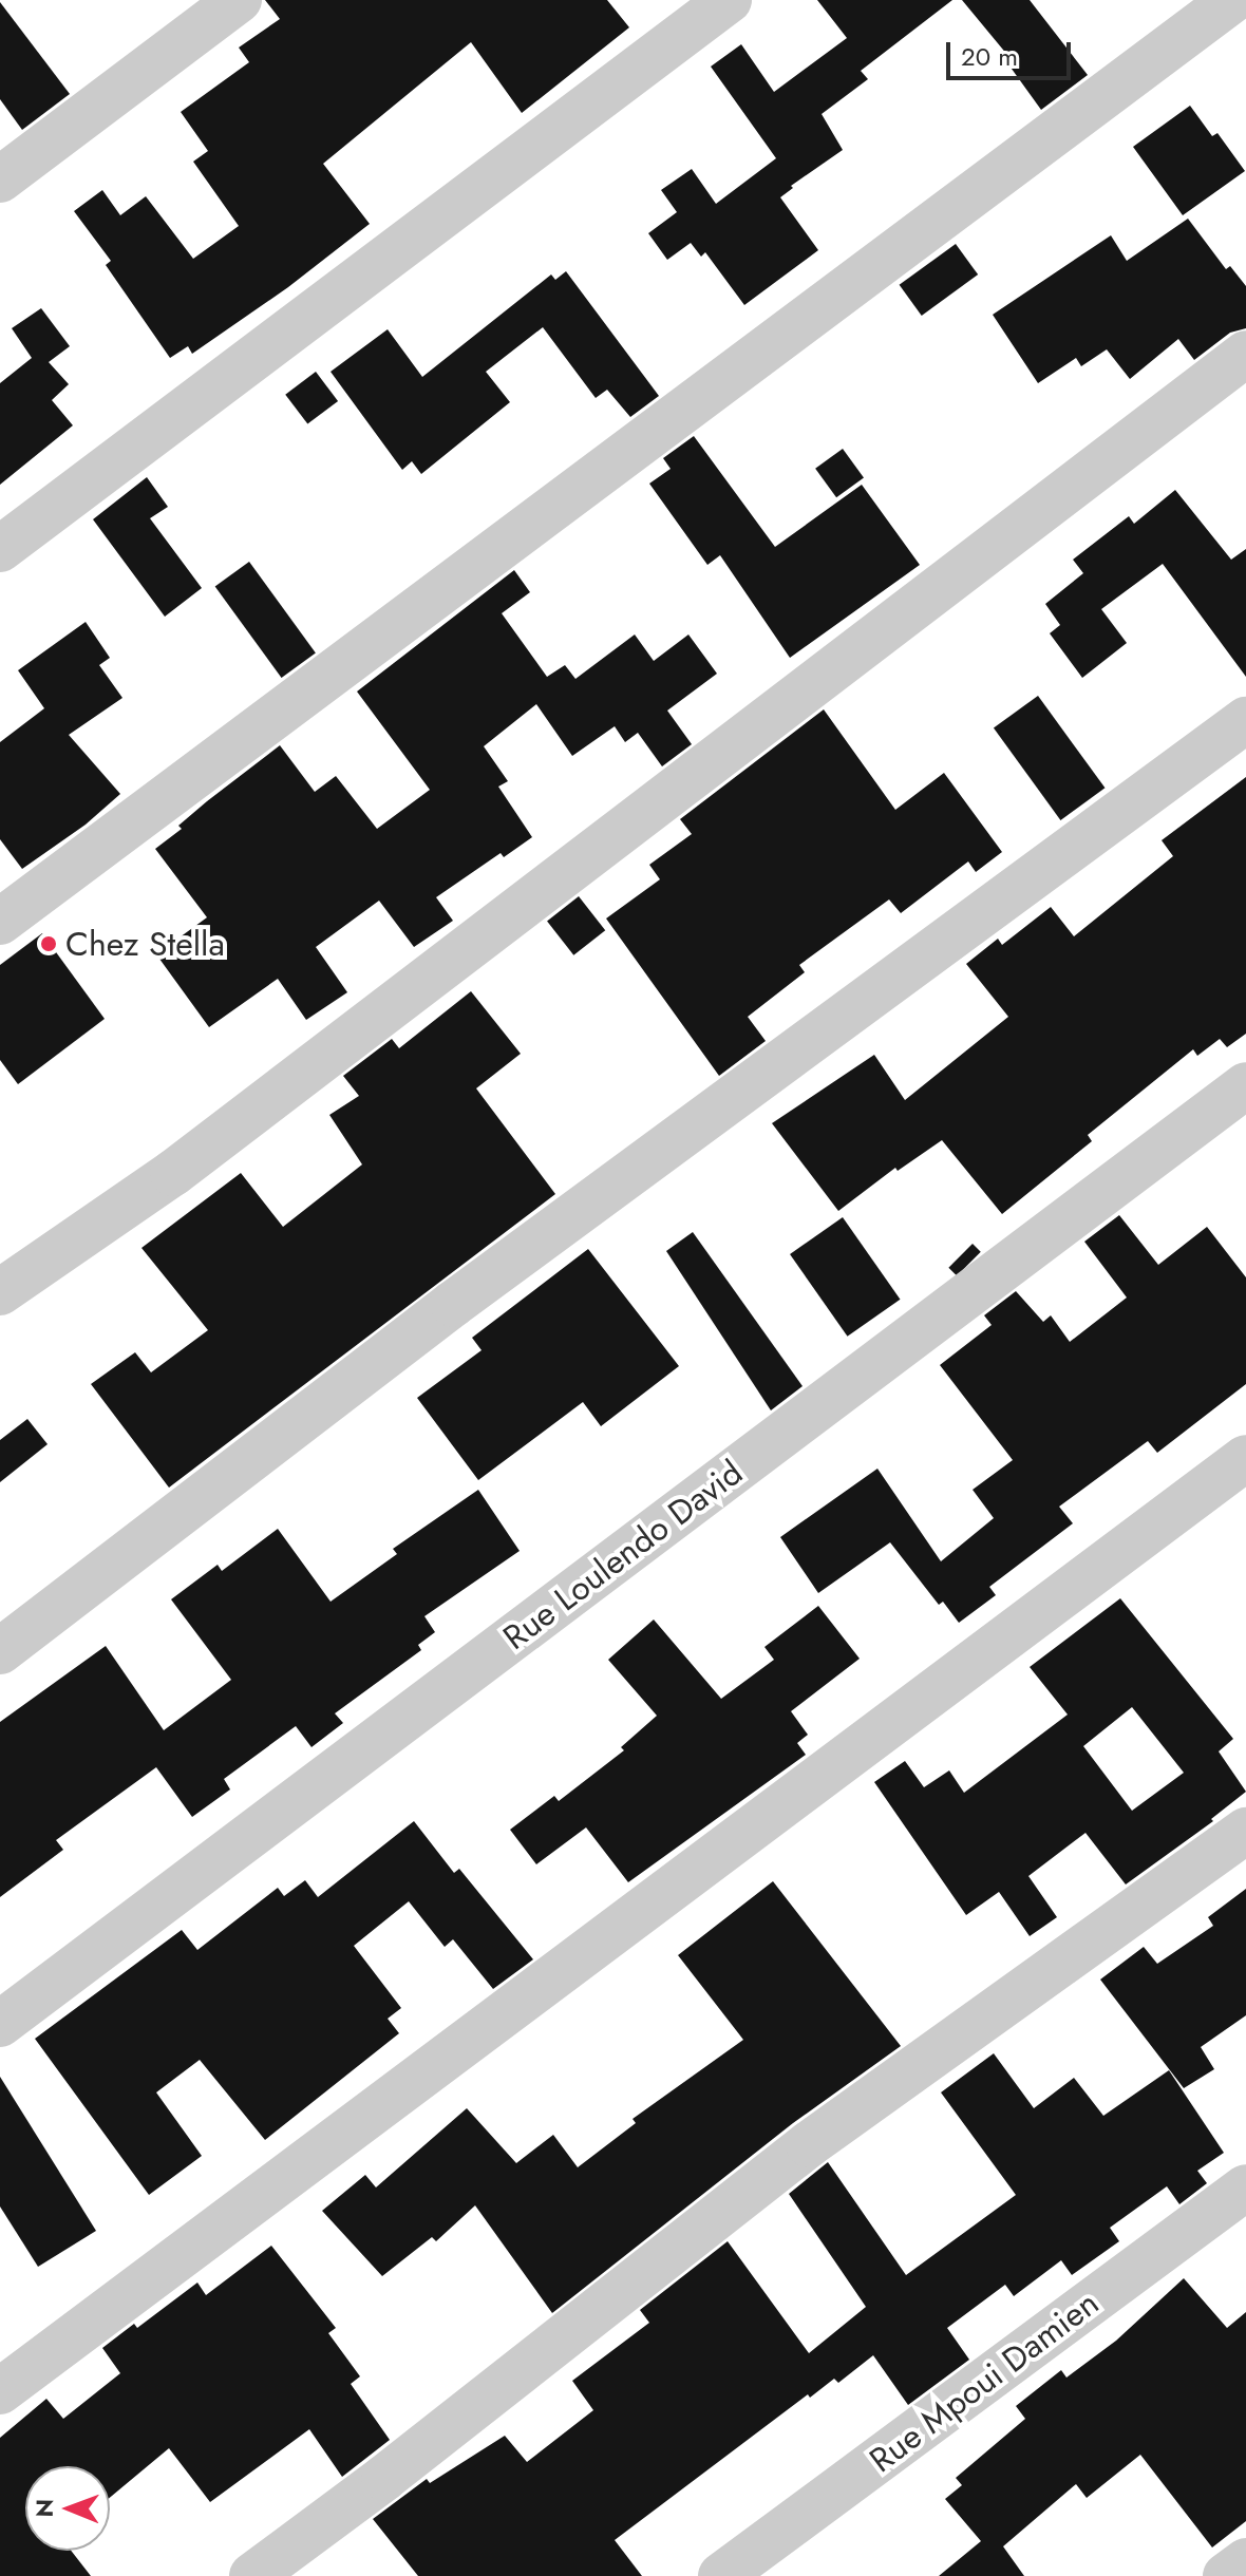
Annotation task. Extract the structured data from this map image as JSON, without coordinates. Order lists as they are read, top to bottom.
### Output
{
  "streets": {
    "street": ["Rue Loulendo David", "Rue Mpoui Damien"]
  },
  "places": ["Chez Stella"],
  "scale_bar": "20 m",
  "north": "left"
}
